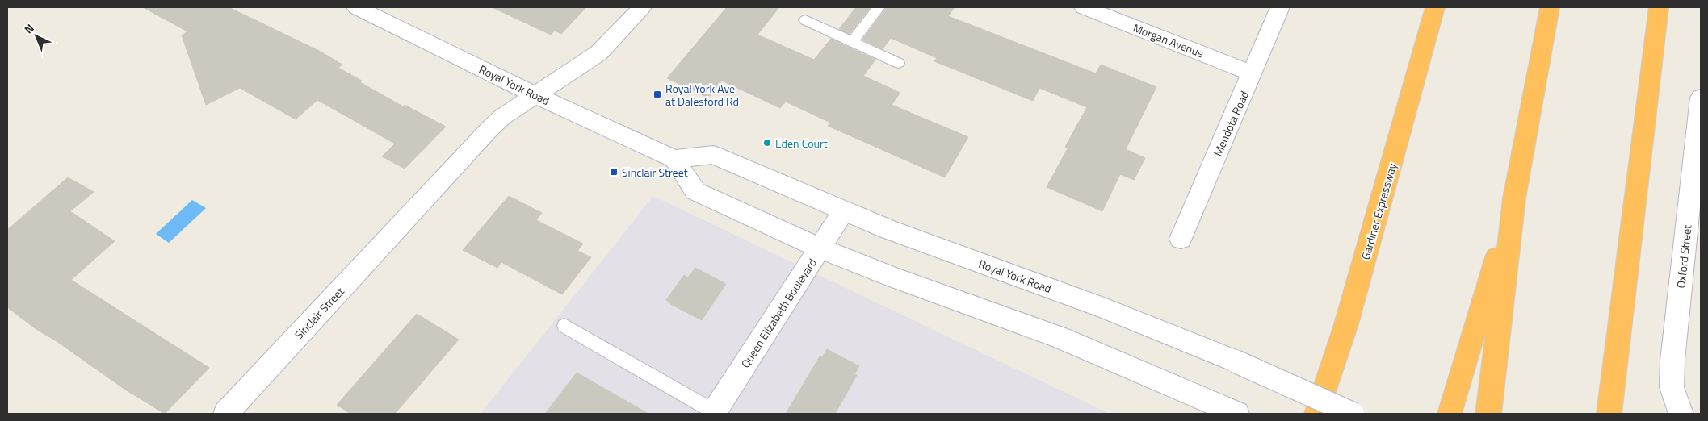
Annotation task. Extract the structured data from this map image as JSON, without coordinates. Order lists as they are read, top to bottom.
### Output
{
  "streets": {
    "highway": ["Gardiner Expressway"],
    "street": [
      "Morgan Avenue",
      "Royal York Road",
      "Mendota Road",
      "Oxford Street",
      "Sinclair Street",
      "Queen Elizabeth Boulevard"
    ]
  },
  "crossings": [
    ["Morgan Avenue", "Mendota Road"],
    ["Royal York Road", "Sinclair Street"],
    ["Royal York Road", "Queen Elizabeth Boulevard"]
  ],
  "places": {
    "transit": ["Royal York Ave at Dalesford Rd", "Sinclair Street"],
    "other": ["Eden Court"]
  },
  "north": "top left"
}
